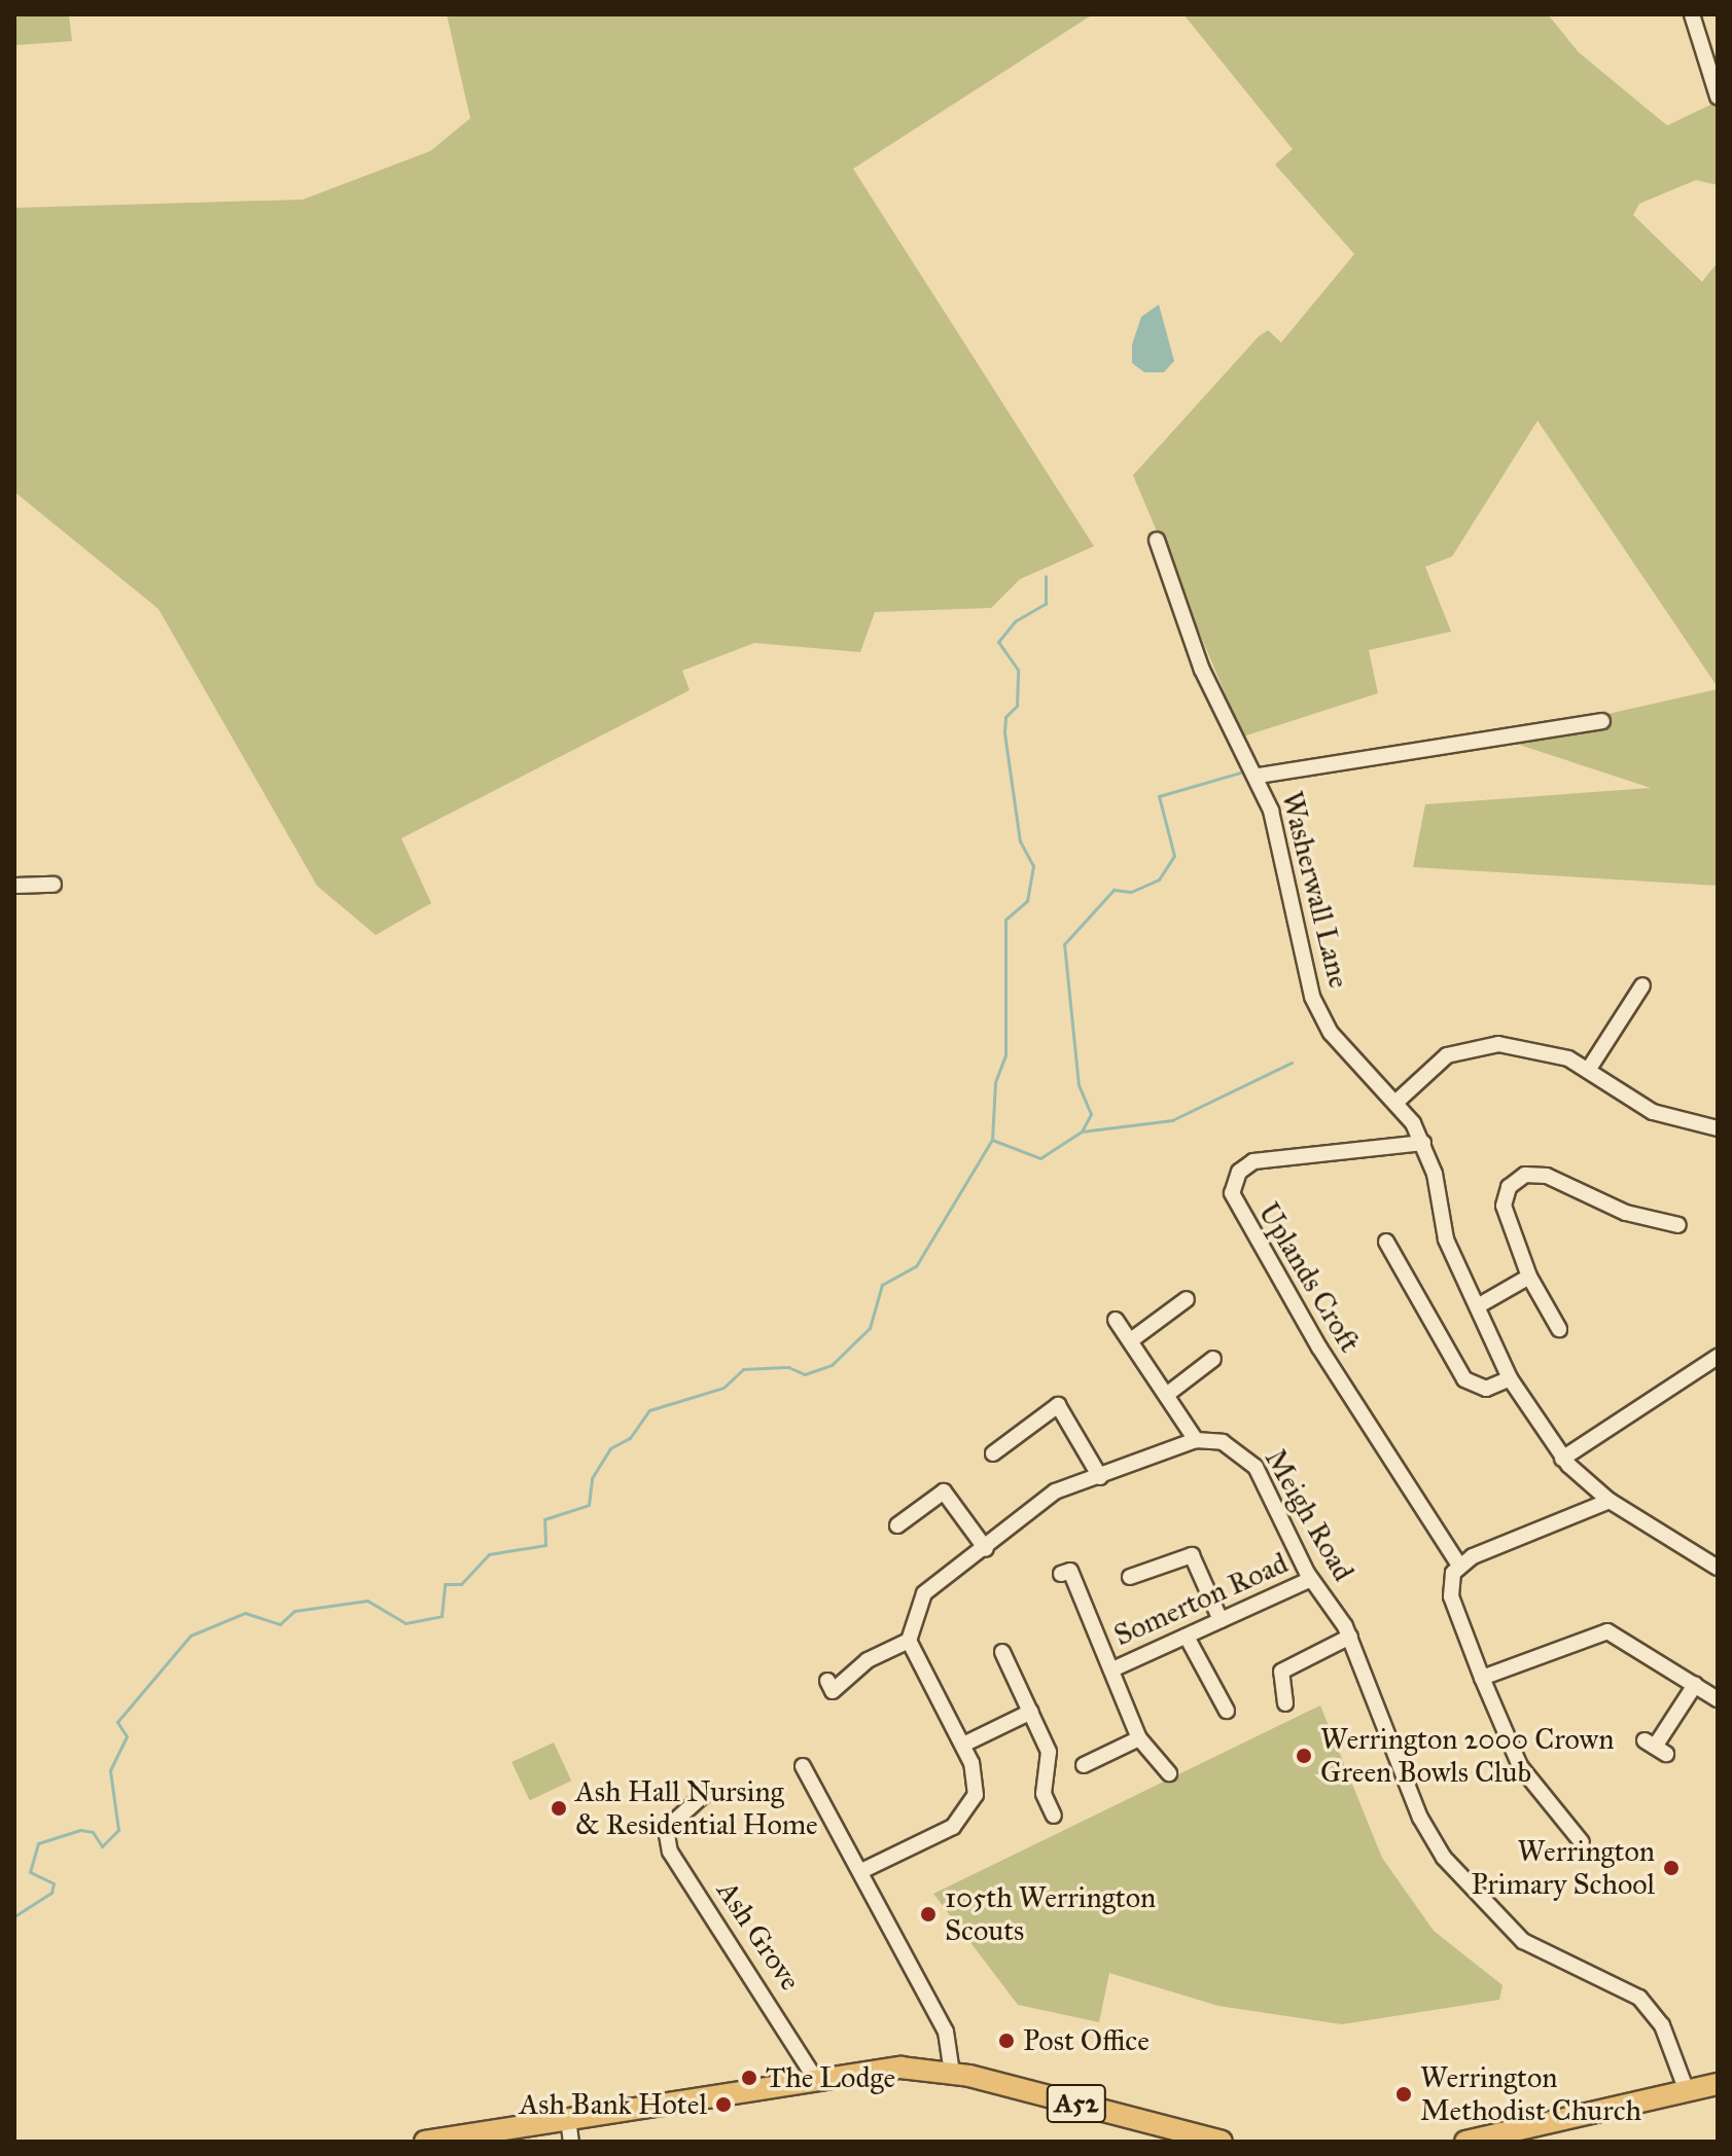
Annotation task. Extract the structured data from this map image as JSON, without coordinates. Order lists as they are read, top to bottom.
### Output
{
  "streets": {
    "highway": ["A52"],
    "street": [
      "Washerwall Lane",
      "Uplands Croft",
      "Meigh Road",
      "Somerton Road",
      "Ash Grove"
    ]
  },
  "crossings": [
    ["Washerwall Lane", "Uplands Croft"],
    ["Meigh Road", "Somerton Road"],
    ["Ash Grove", "A52"]
  ],
  "places": [
    "Werrington 2000 Crown Green Bowls Club",
    "Ash Hall Nursing & Residential Home",
    "Werrington Primary School",
    "105th Werrington Scouts",
    "Post Office",
    "The Lodge",
    "Werrington Methodist Church",
    "Ash Bank Hotel"
  ]
}
